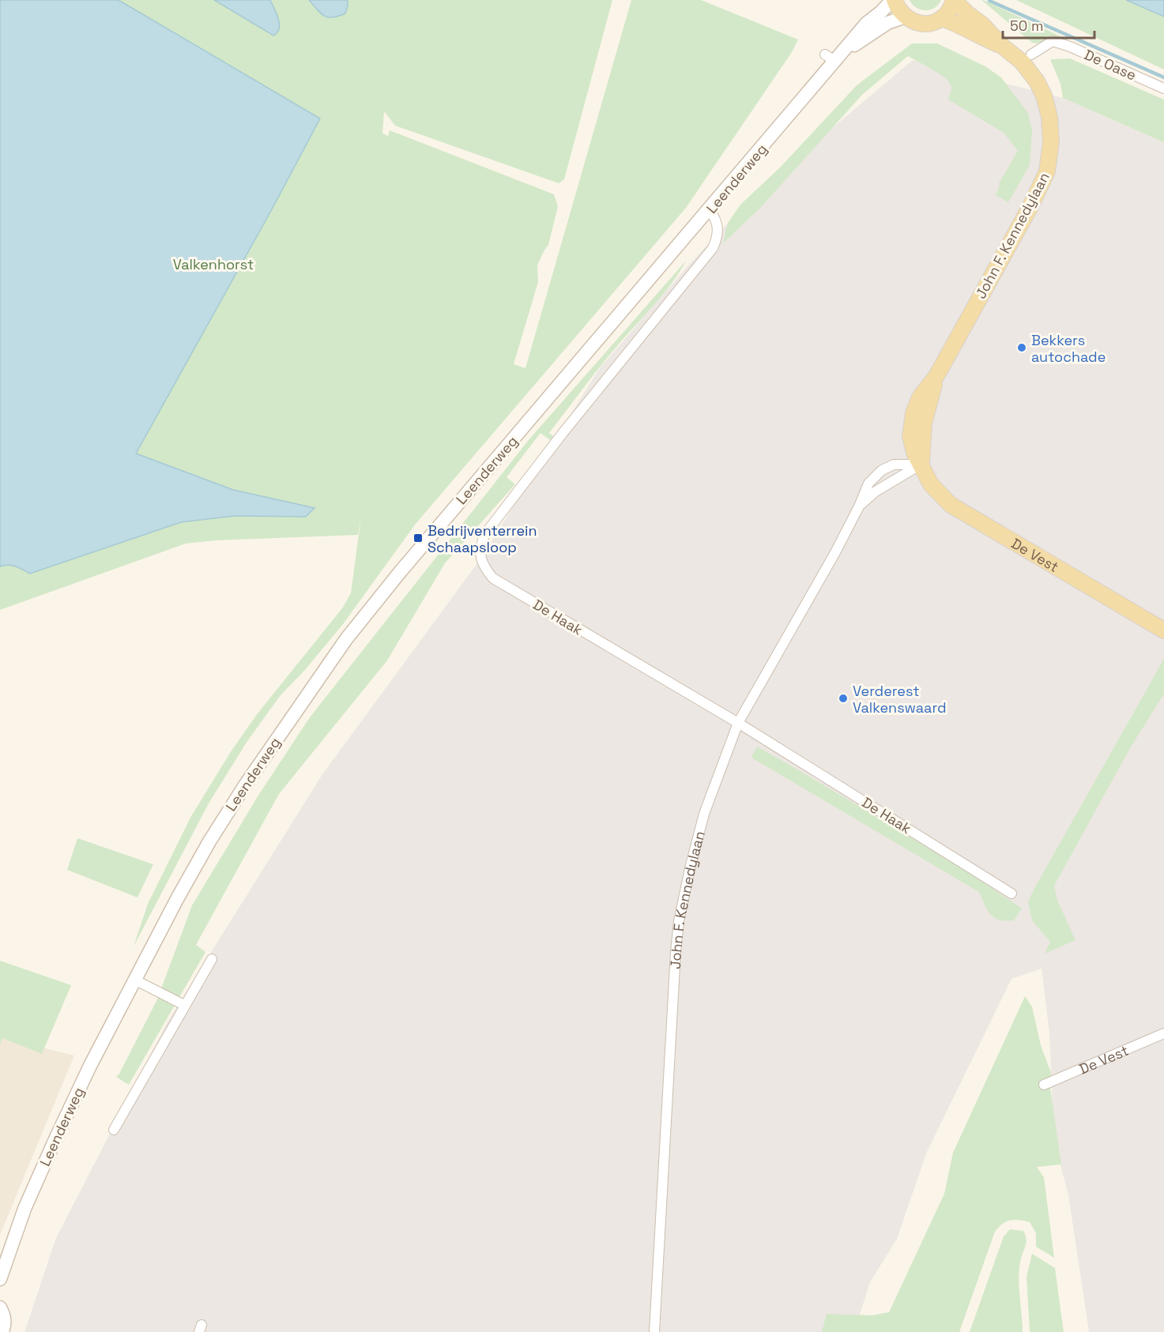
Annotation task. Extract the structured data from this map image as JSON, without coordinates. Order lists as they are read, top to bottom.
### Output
{
  "streets": {
    "main road": ["John F. Kennedylaan", "De Vest"],
    "street": ["De Oase", "Leenderweg", "De Haak"]
  },
  "crossings": [
    ["Leenderweg", "De Haak"],
    ["John F. Kennedylaan", "De Vest"],
    ["John F. Kennedylaan", "De Haak"]
  ],
  "parks": ["Valkenhorst"],
  "places": {
    "other": ["Bekkers autochade", "Verderest Valkenswaard"],
    "transit": ["Bedrijventerrein Schaapsloop"]
  },
  "scale_bar": "50 m"
}
